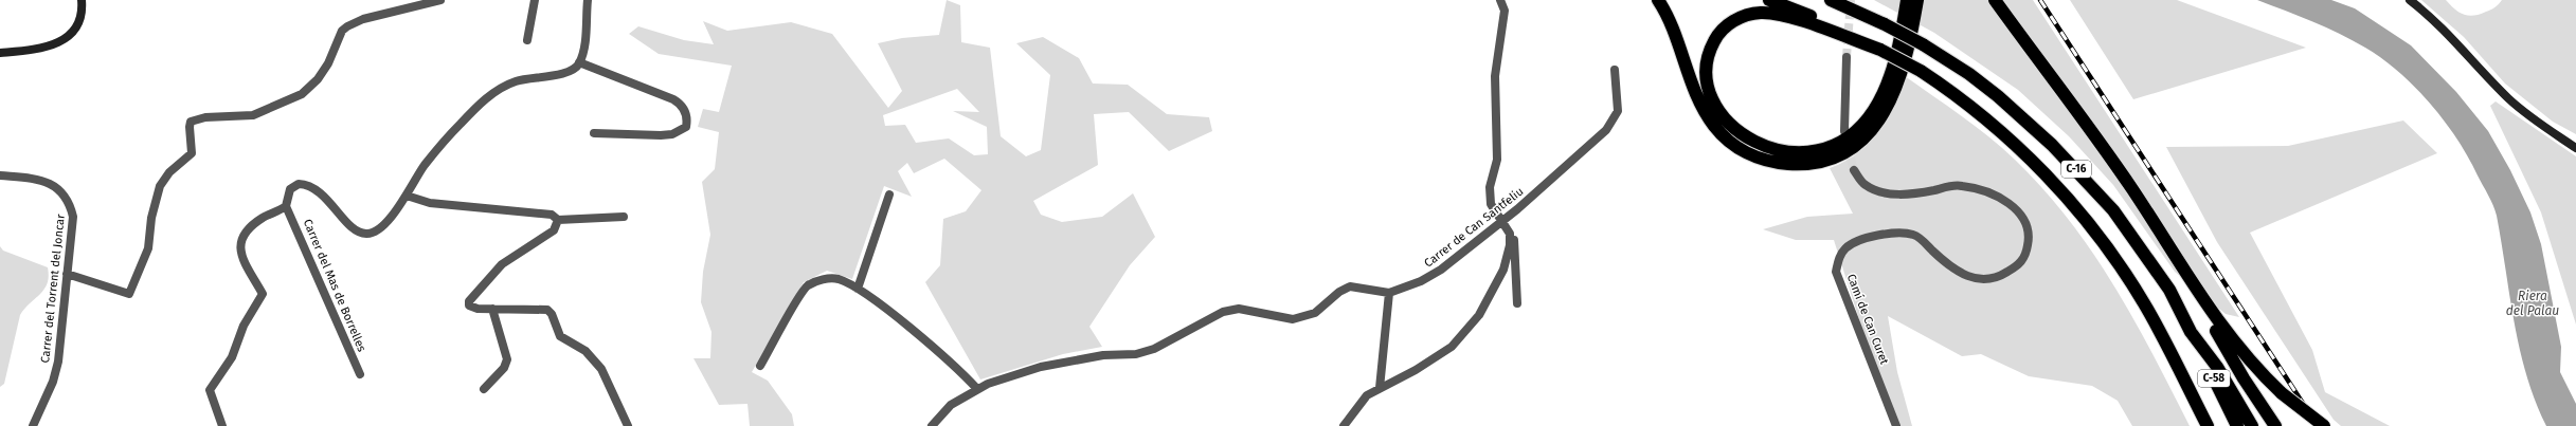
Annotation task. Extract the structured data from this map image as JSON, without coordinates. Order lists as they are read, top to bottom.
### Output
{
  "streets": {
    "highway": ["C-16", "C-58"],
    "street": [
      "Carrer de Can Santfeliu",
      "Carrer del Mas de Borrelles",
      "Carrer del Torrent del Joncar",
      "Camí de Can Curet"
    ]
  },
  "crossings": [
    ["C-16", "C-58"]
  ],
  "water": ["Riera del Palau"]
}
